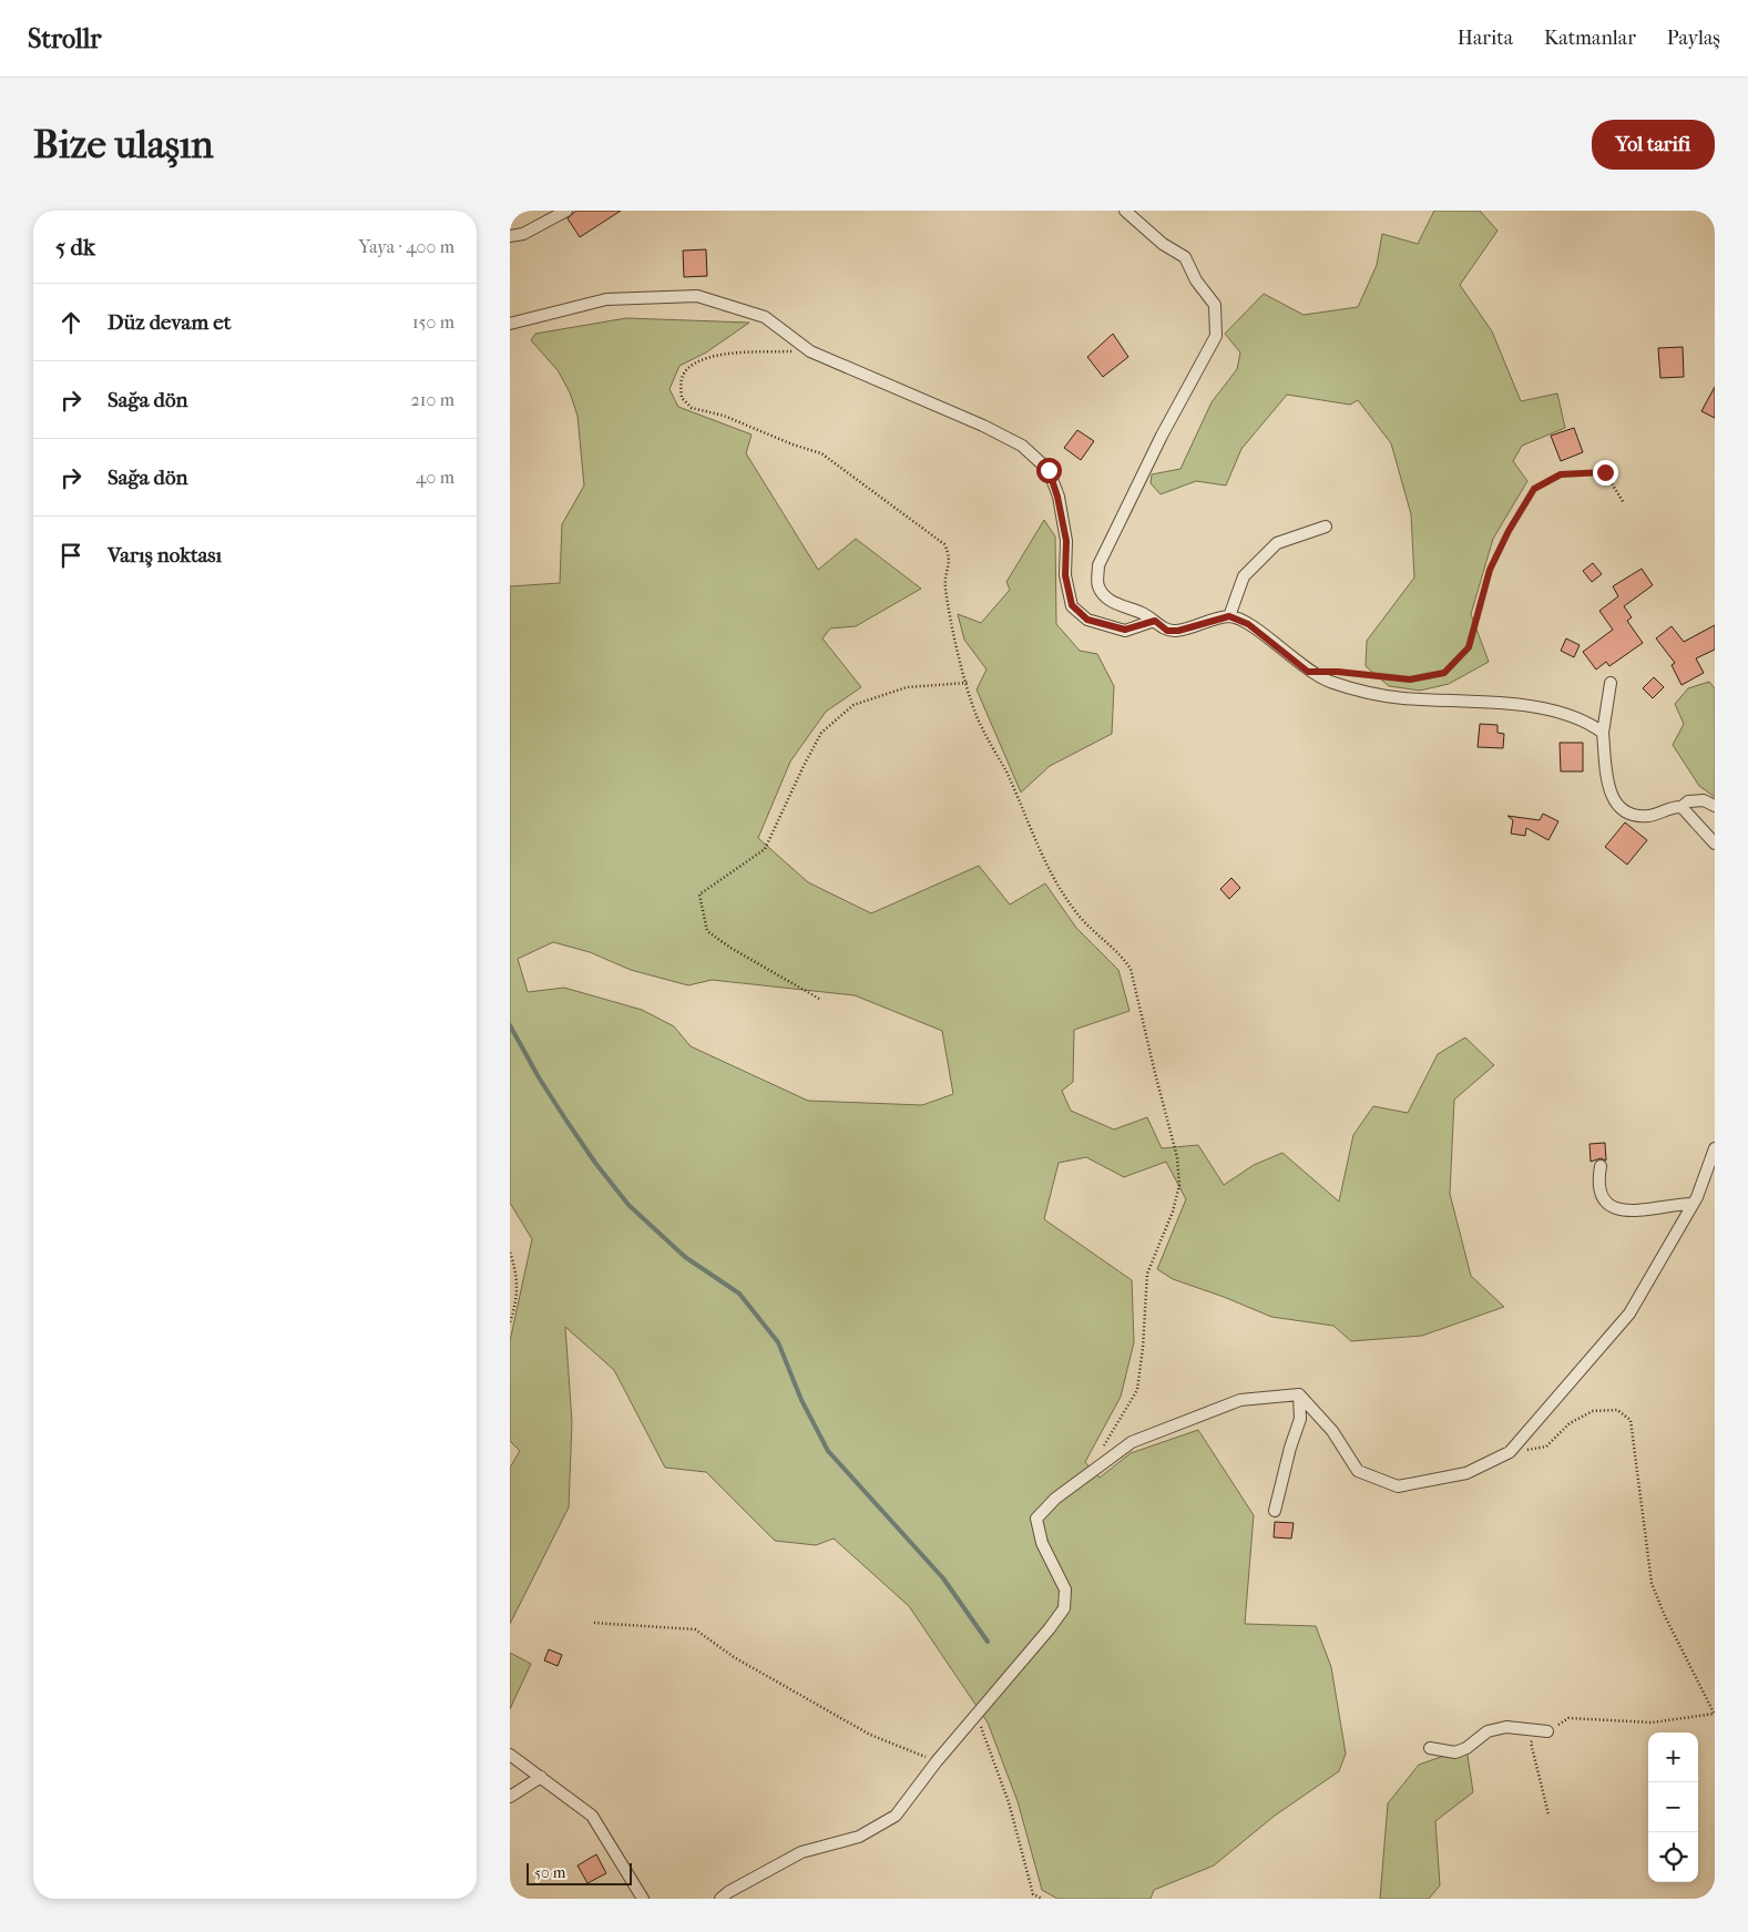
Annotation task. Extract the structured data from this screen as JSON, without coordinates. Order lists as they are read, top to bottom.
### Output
{
  "scale_bar": "50 m",
  "page": {
    "header": "Strollr",
    "nav": ["Harita", "Katmanlar", "Paylaş"],
    "buttons": "Yol tarifi",
    "title": "Bize ulaşın",
    "heading": ["5 dk", "Yaya · 400 m"],
    "list": [
      ["Düz devam et", "150 m"],
      ["Sağa dön", "210 m"],
      ["Sağa dön", "40 m"],
      "Varış noktası"
    ],
    "map_buttons": ["+", "−"],
    "scale": "50 m"
  }
}
